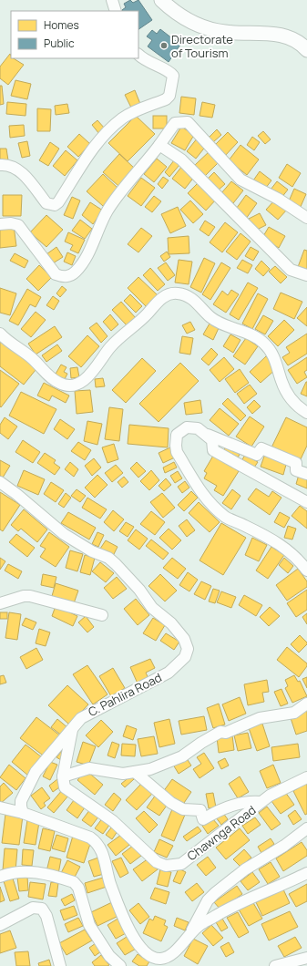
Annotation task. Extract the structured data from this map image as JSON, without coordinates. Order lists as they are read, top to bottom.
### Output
{
  "streets": {
    "street": ["C. Pahlira Road", "Chawnga Road"]
  },
  "places": ["Directorate of Tourism"],
  "legend": ["Homes", "Public"]
}
